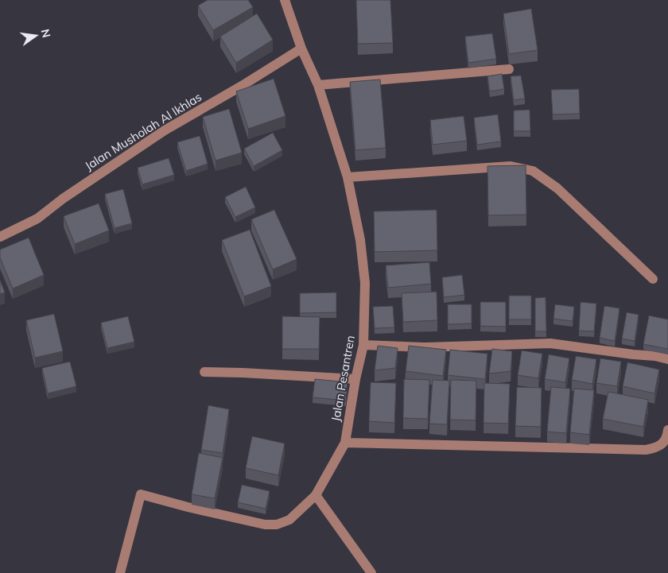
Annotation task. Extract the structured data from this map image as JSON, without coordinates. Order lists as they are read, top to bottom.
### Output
{
  "streets": {
    "street": ["Jalan Musholah Al Ikhlas", "Jalan Pesantren"]
  },
  "crossings": [
    ["Jalan Musholah Al Ikhlas", "Jalan Pesantren"]
  ],
  "north": "right"
}
